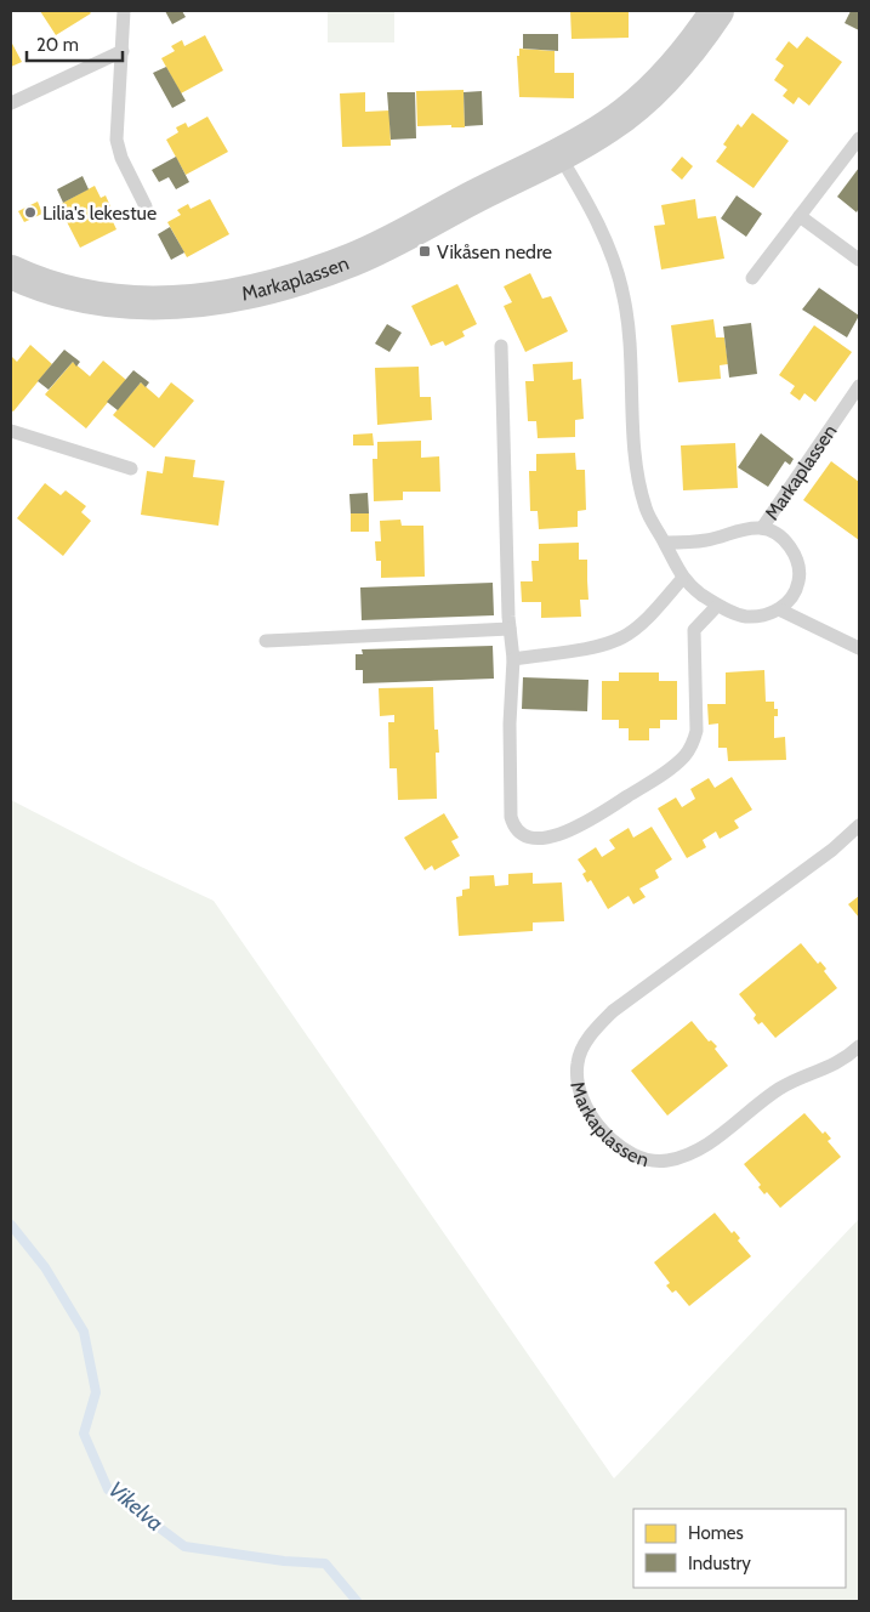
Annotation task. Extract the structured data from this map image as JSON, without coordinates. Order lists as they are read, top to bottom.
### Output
{
  "streets": {
    "street": ["Markaplassen"]
  },
  "water": ["Vikelva"],
  "places": {
    "other": ["Lilia's lekestue"],
    "transit": ["Vikåsen nedre"]
  },
  "legend": ["Homes", "Industry"],
  "scale_bar": "20 m"
}
